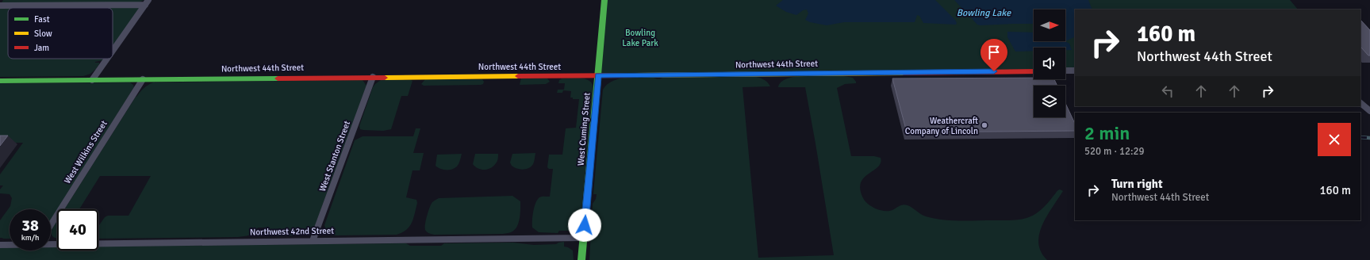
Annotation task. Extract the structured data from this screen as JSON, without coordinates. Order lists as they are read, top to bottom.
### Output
{
  "streets": {
    "street": [
      "Northwest 44th Street",
      "West Cuming Street",
      "West Wilkins Street",
      "West Stanton Street",
      "Northwest 42nd Street"
    ]
  },
  "crossings": [
    ["Northwest 44th Street", "West Cuming Street"],
    ["Northwest 44th Street", "West Wilkins Street"],
    ["Northwest 44th Street", "West Stanton Street"],
    ["West Cuming Street", "Northwest 42nd Street"],
    ["West Stanton Street", "Northwest 42nd Street"]
  ],
  "water": ["Bowling Lake"],
  "parks": ["Bowling Lake Park"],
  "places": ["Weathercraft Company of Lincoln"],
  "legend": ["Fast", "Slow", "Jam"],
  "north": "right",
  "page": {
    "turn": ["160 m", "Northwest 44th Street"],
    "heading": ["2 min", "520 m · 12:29"],
    "list": [
      {
        "name": "Turn right",
        "note": "Northwest 44th Street",
        "value": "160 m"
      }
    ],
    "speed": "38 km/h",
    "limit": "40"
  }
}
